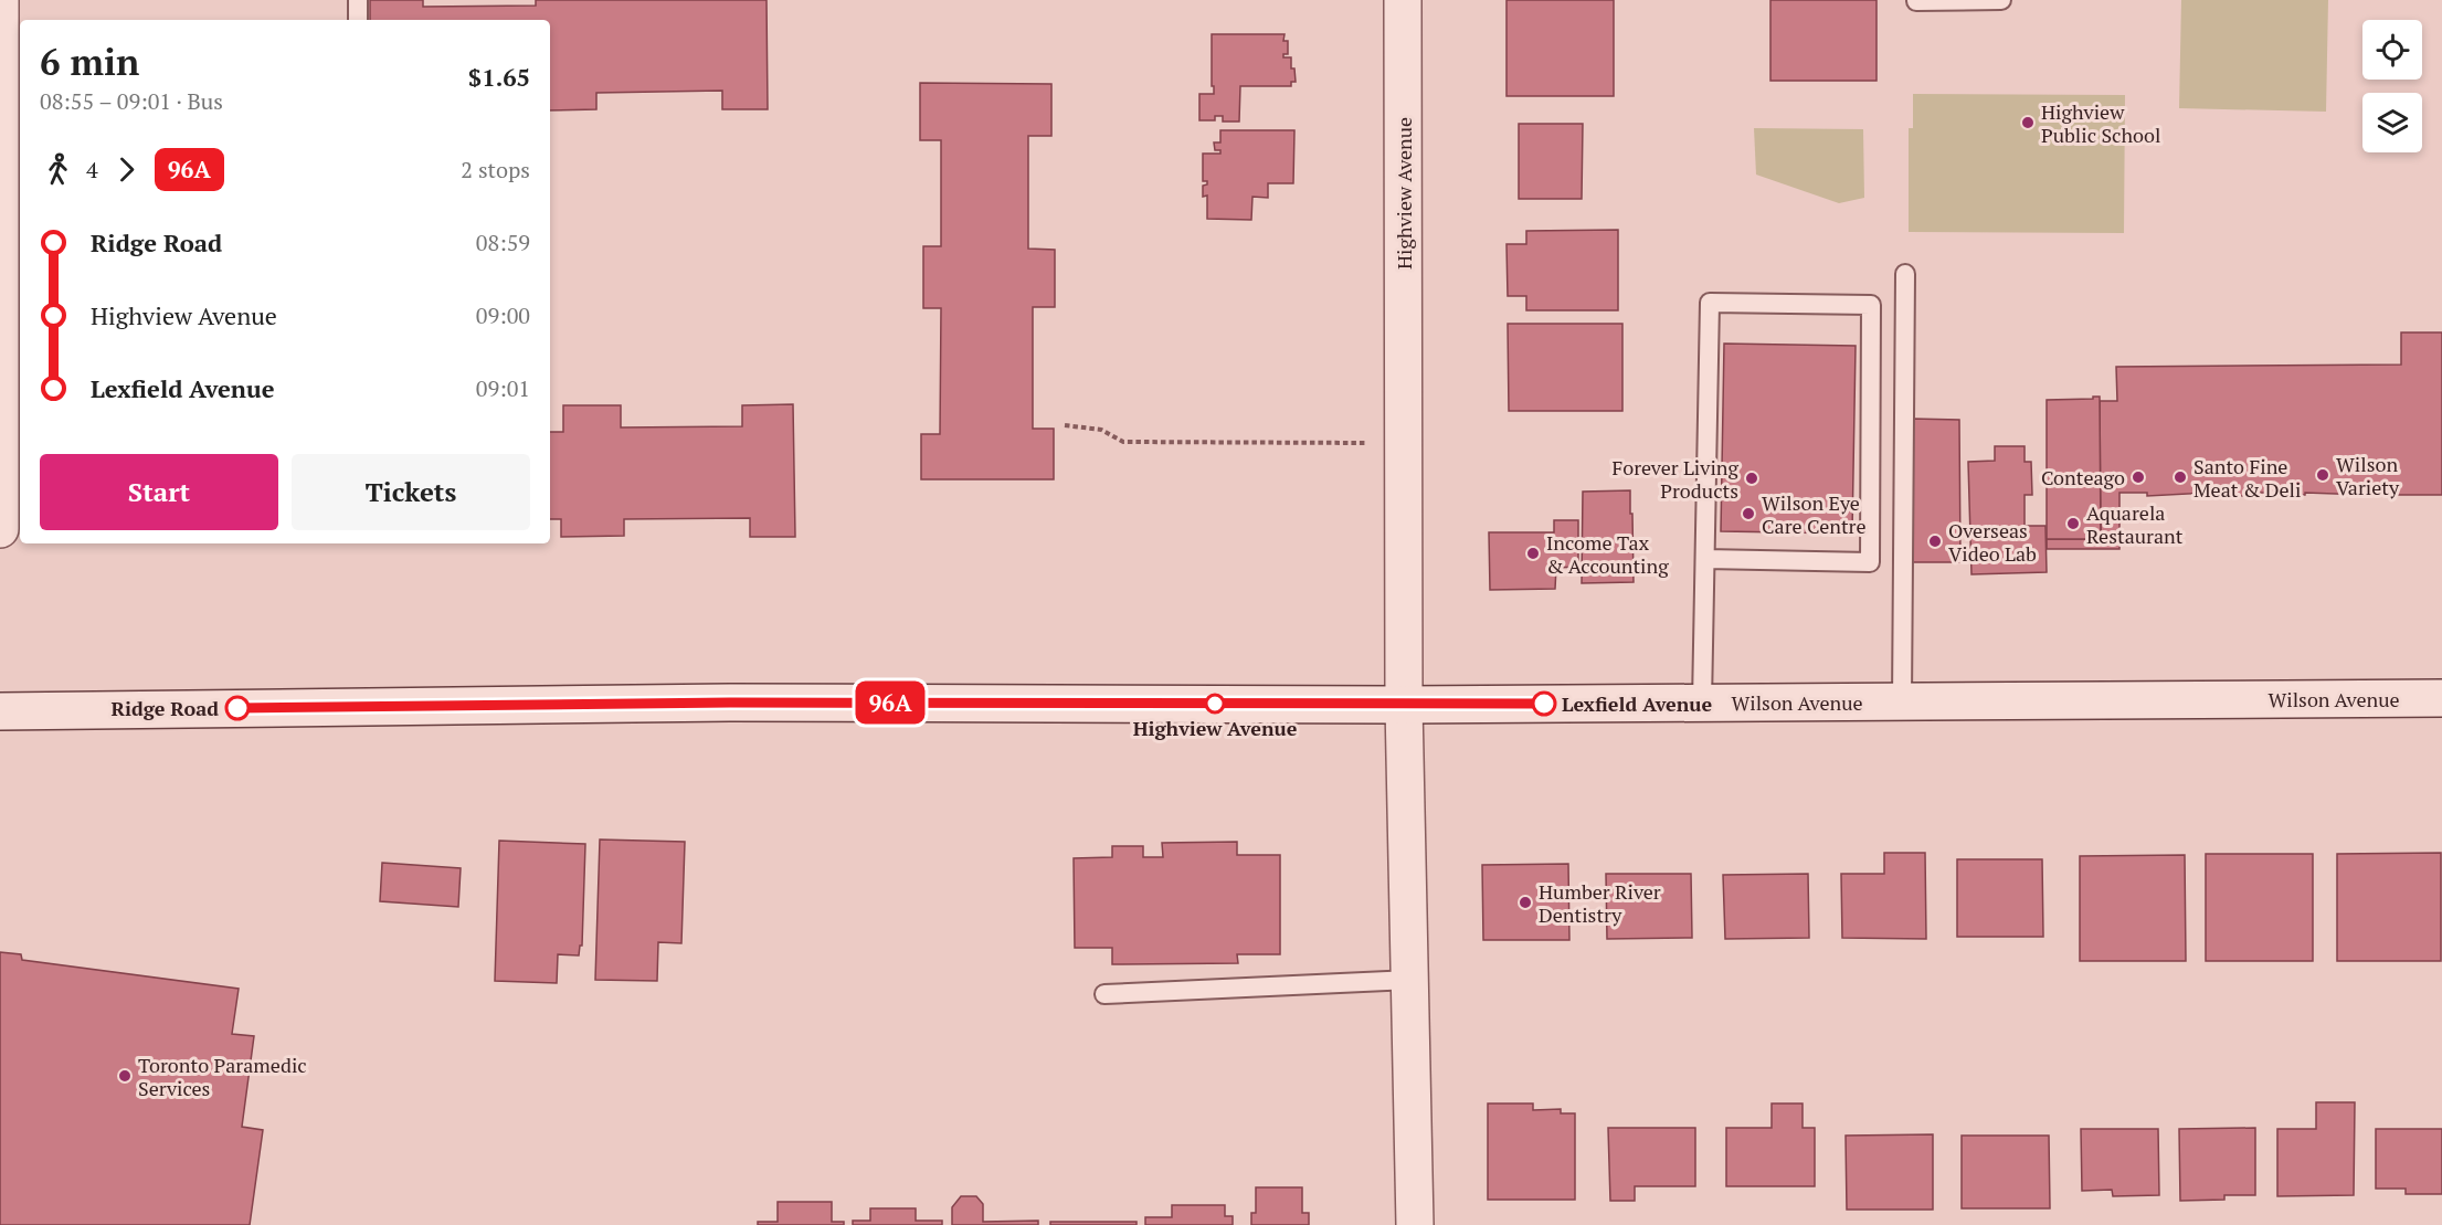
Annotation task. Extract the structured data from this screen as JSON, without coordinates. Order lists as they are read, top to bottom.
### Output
{
  "streets": {
    "main road": ["Highview Avenue", "Wilson Avenue"]
  },
  "crossings": [
    ["Highview Avenue", "Wilson Avenue"]
  ],
  "places": [
    "Highview Public School",
    "Wilson Variety",
    "Conteago",
    "Santo Fine Meat & Deli",
    "Forever Living Products",
    "Wilson Eye Care Centre",
    "Aquarela Restaurant",
    "Overseas Video Lab",
    "Income Tax & Accounting",
    "Highview Avenue",
    "Lexfield Avenue",
    "Ridge Road",
    "Humber River Dentistry",
    "Toronto Paramedic Services"
  ],
  "lines": ["bus line 96A"],
  "page": {
    "on_map": "96A",
    "heading": ["6 min", "08:55 – 09:01 · Bus", "$1.65"],
    "legs": ["4", "96A", "2 stops"],
    "list": [
      {
        "name": "Ridge Road",
        "value": "08:59"
      },
      {
        "name": "Highview Avenue",
        "value": "09:00"
      },
      {
        "name": "Lexfield Avenue",
        "value": "09:01"
      }
    ],
    "buttons": ["Start", "Tickets"]
  }
}
